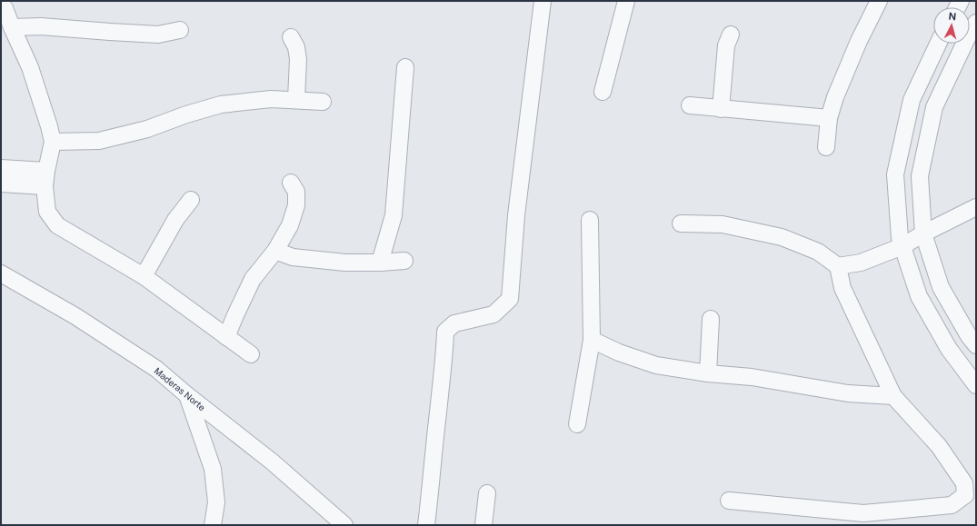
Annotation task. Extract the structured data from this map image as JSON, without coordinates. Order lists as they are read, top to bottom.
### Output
{
  "streets": {
    "street": ["Maderas Norte"]
  },
  "north": "top"
}
